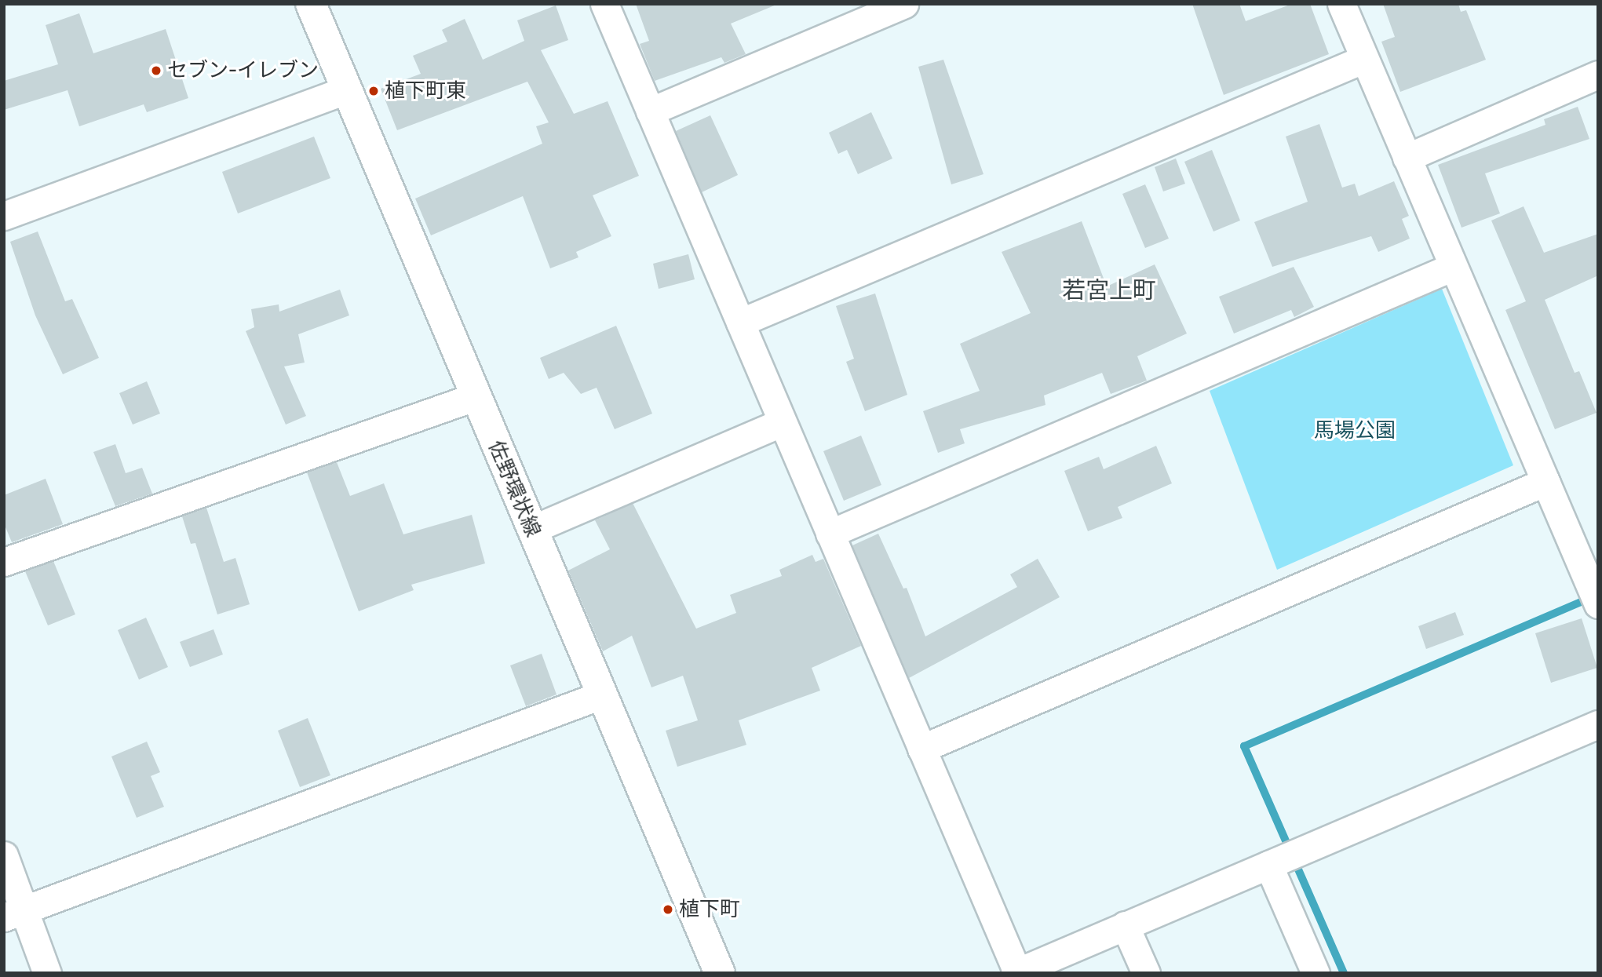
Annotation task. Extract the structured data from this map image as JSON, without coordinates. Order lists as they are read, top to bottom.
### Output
{
  "streets": {
    "main road": ["佐野環状線"]
  },
  "districts": ["若宮上町"],
  "parks": ["馬場公園"],
  "places": ["セブン-イレブン", "植下町東", "植下町"]
}
